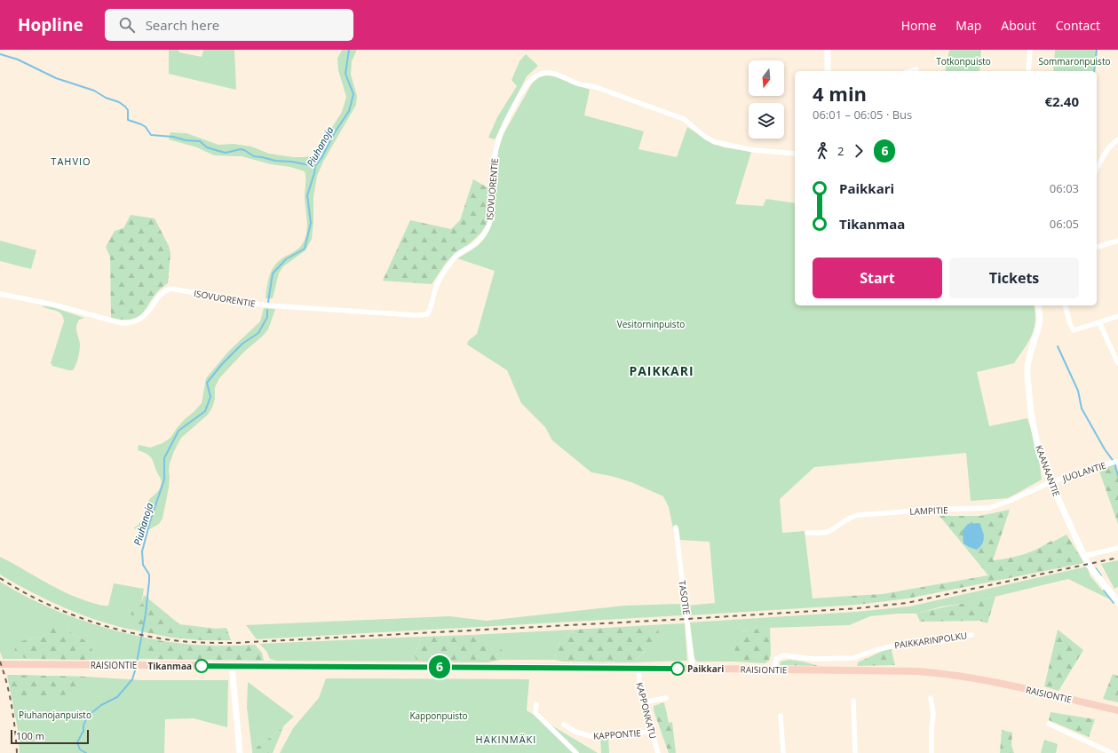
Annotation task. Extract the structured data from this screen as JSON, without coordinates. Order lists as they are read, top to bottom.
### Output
{
  "streets": {
    "main road": ["RAISIONTIE"],
    "street": [
      "ISOVUORENTIE",
      "KAANAANTIE",
      "JUOLANTIE",
      "LAMPITIE",
      "TASOTIE",
      "PAIKKARINPOLKU",
      "KAPPONKATU",
      "KAPPONTIE"
    ]
  },
  "crossings": [
    ["KAANAANTIE", "JUOLANTIE"],
    ["KAANAANTIE", "LAMPITIE"],
    ["JUOLANTIE", "LAMPITIE"],
    ["TASOTIE", "RAISIONTIE"],
    ["PAIKKARINPOLKU", "RAISIONTIE"],
    ["RAISIONTIE", "KAPPONKATU"],
    ["KAPPONKATU", "KAPPONTIE"]
  ],
  "districts": ["TAHVIO", "PAIKKARI", "HAKINMÄKI"],
  "water": ["Piuhanoja"],
  "parks": [
    "Totkonpuisto",
    "Sommaronpuisto",
    "Vesitorninpuisto",
    "Piuhanojanpuisto",
    "Kapponpuisto"
  ],
  "places": ["Tikanmaa", "Paikkari"],
  "lines": ["bus line 6"],
  "scale_bar": "100 m",
  "north": "bottom",
  "page": {
    "header": "Hopline",
    "search": "Search here",
    "nav": [
      "Home",
      "Map",
      "About",
      "Contact"
    ],
    "on_map": "6",
    "heading": ["4 min", "06:01 – 06:05 · Bus", "€2.40"],
    "legs": ["2", "6"],
    "list": [
      {
        "name": "Paikkari",
        "value": "06:03"
      },
      {
        "name": "Tikanmaa",
        "value": "06:05"
      }
    ],
    "buttons": ["Start", "Tickets"],
    "scale": "100 m"
  }
}
